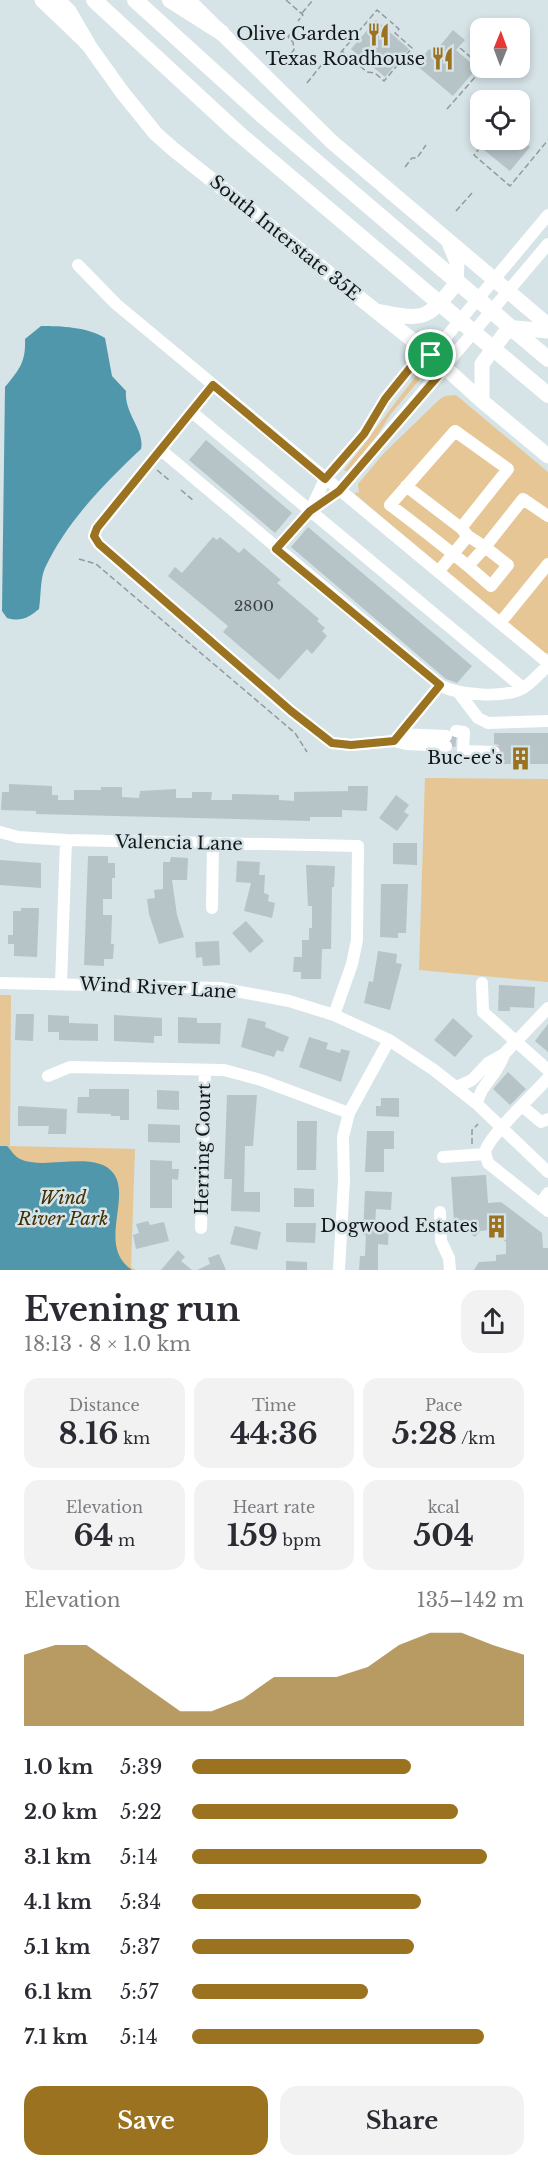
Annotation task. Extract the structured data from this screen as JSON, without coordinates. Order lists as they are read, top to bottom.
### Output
{
  "streets": {
    "main road": ["South Interstate 35E"],
    "street": ["Valencia Lane", "Wind River Lane", "Herring Court"]
  },
  "crossings": [
    ["Valencia Lane", "Wind River Lane"]
  ],
  "parks": ["Wind River Park"],
  "places": {
    "restaurant": ["Olive Garden", "Texas Roadhouse"],
    "building": ["Buc-ee's", "Dogwood Estates"]
  },
  "house_numbers": ["2800"],
  "north": "top",
  "page": {
    "heading": ["Evening run", "18:13 · 8 × 1.0 km"],
    "stats": [
      ["Distance", "8.16 km"],
      ["Time", "44:36"],
      ["Pace", "5:28 /km"],
      ["Elevation", "64 m"],
      ["Heart rate", "159 bpm"],
      ["kcal", "504"]
    ],
    "chart": ["Elevation", "135–142 m"],
    "list": [
      {
        "name": "1.0 km",
        "note": "5:39"
      },
      {
        "name": "2.0 km",
        "note": "5:22"
      },
      {
        "name": "3.1 km",
        "note": "5:14"
      },
      {
        "name": "4.1 km",
        "note": "5:34"
      },
      {
        "name": "5.1 km",
        "note": "5:37"
      },
      {
        "name": "6.1 km",
        "note": "5:57"
      },
      {
        "name": "7.1 km",
        "note": "5:14"
      }
    ],
    "buttons": ["Save", "Share"]
  }
}
